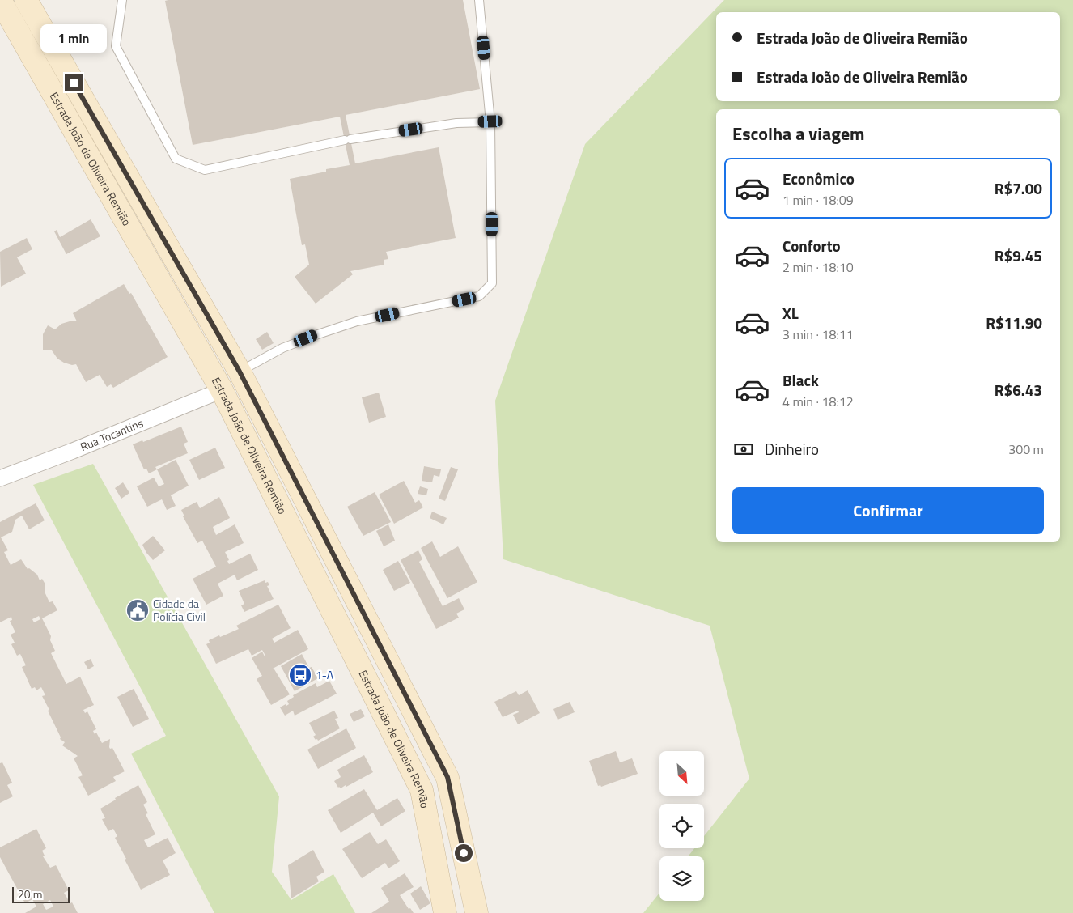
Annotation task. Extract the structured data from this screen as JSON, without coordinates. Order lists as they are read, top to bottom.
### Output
{
  "streets": {
    "main road": ["Estrada João de Oliveira Remião"],
    "street": ["Rua Tocantins"]
  },
  "crossings": [
    ["Estrada João de Oliveira Remião", "Rua Tocantins"]
  ],
  "places": {
    "public building": ["Cidade da Polícia Civil"],
    "bus stop": ["1-A"]
  },
  "scale_bar": "20 m",
  "north": "bottom right",
  "page": {
    "banner": ["Estrada João de Oliveira Remião", "Estrada João de Oliveira Remião"],
    "bubble": "1 min",
    "heading": "Escolha a viagem",
    "list": [
      {
        "name": "Econômico",
        "note": "1 min · 18:09",
        "value": "R$7.00"
      },
      {
        "name": "Conforto",
        "note": "2 min · 18:10",
        "value": "R$9.45"
      },
      {
        "name": "XL",
        "note": "3 min · 18:11",
        "value": "R$11.90"
      },
      {
        "name": "Black",
        "note": "4 min · 18:12",
        "value": "R$6.43"
      }
    ],
    "pay": ["Dinheiro", "300 m"],
    "buttons": "Confirmar",
    "scale": "20 m"
  }
}
